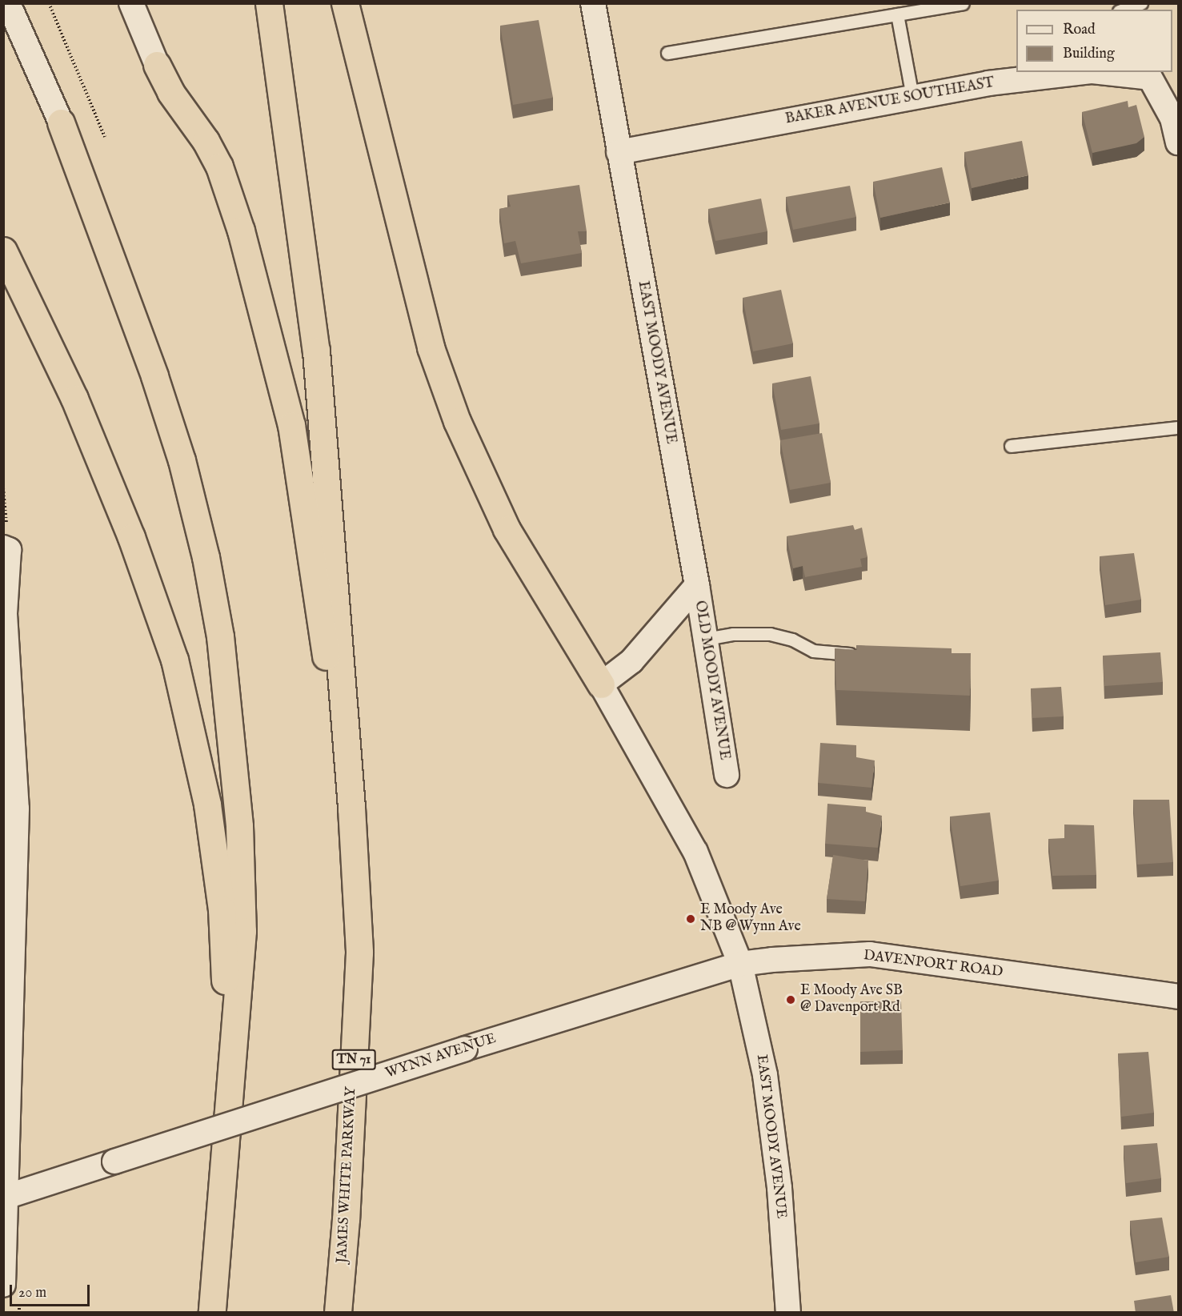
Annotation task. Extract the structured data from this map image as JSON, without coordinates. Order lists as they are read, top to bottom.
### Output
{
  "streets": {
    "highway": ["TN 71", "JAMES WHITE PARKWAY"],
    "street": [
      "BAKER AVENUE SOUTHEAST",
      "EAST MOODY AVENUE",
      "OLD MOODY AVENUE",
      "DAVENPORT ROAD",
      "WYNN AVENUE"
    ]
  },
  "crossings": [
    ["BAKER AVENUE SOUTHEAST", "EAST MOODY AVENUE"],
    ["EAST MOODY AVENUE", "OLD MOODY AVENUE"],
    ["EAST MOODY AVENUE", "DAVENPORT ROAD"],
    ["EAST MOODY AVENUE", "WYNN AVENUE"],
    ["DAVENPORT ROAD", "WYNN AVENUE"]
  ],
  "places": ["E Moody Ave NB @ Wynn Ave", "E Moody Ave SB @ Davenport Rd"],
  "legend": ["Road", "Building"],
  "scale_bar": "20 m"
}
